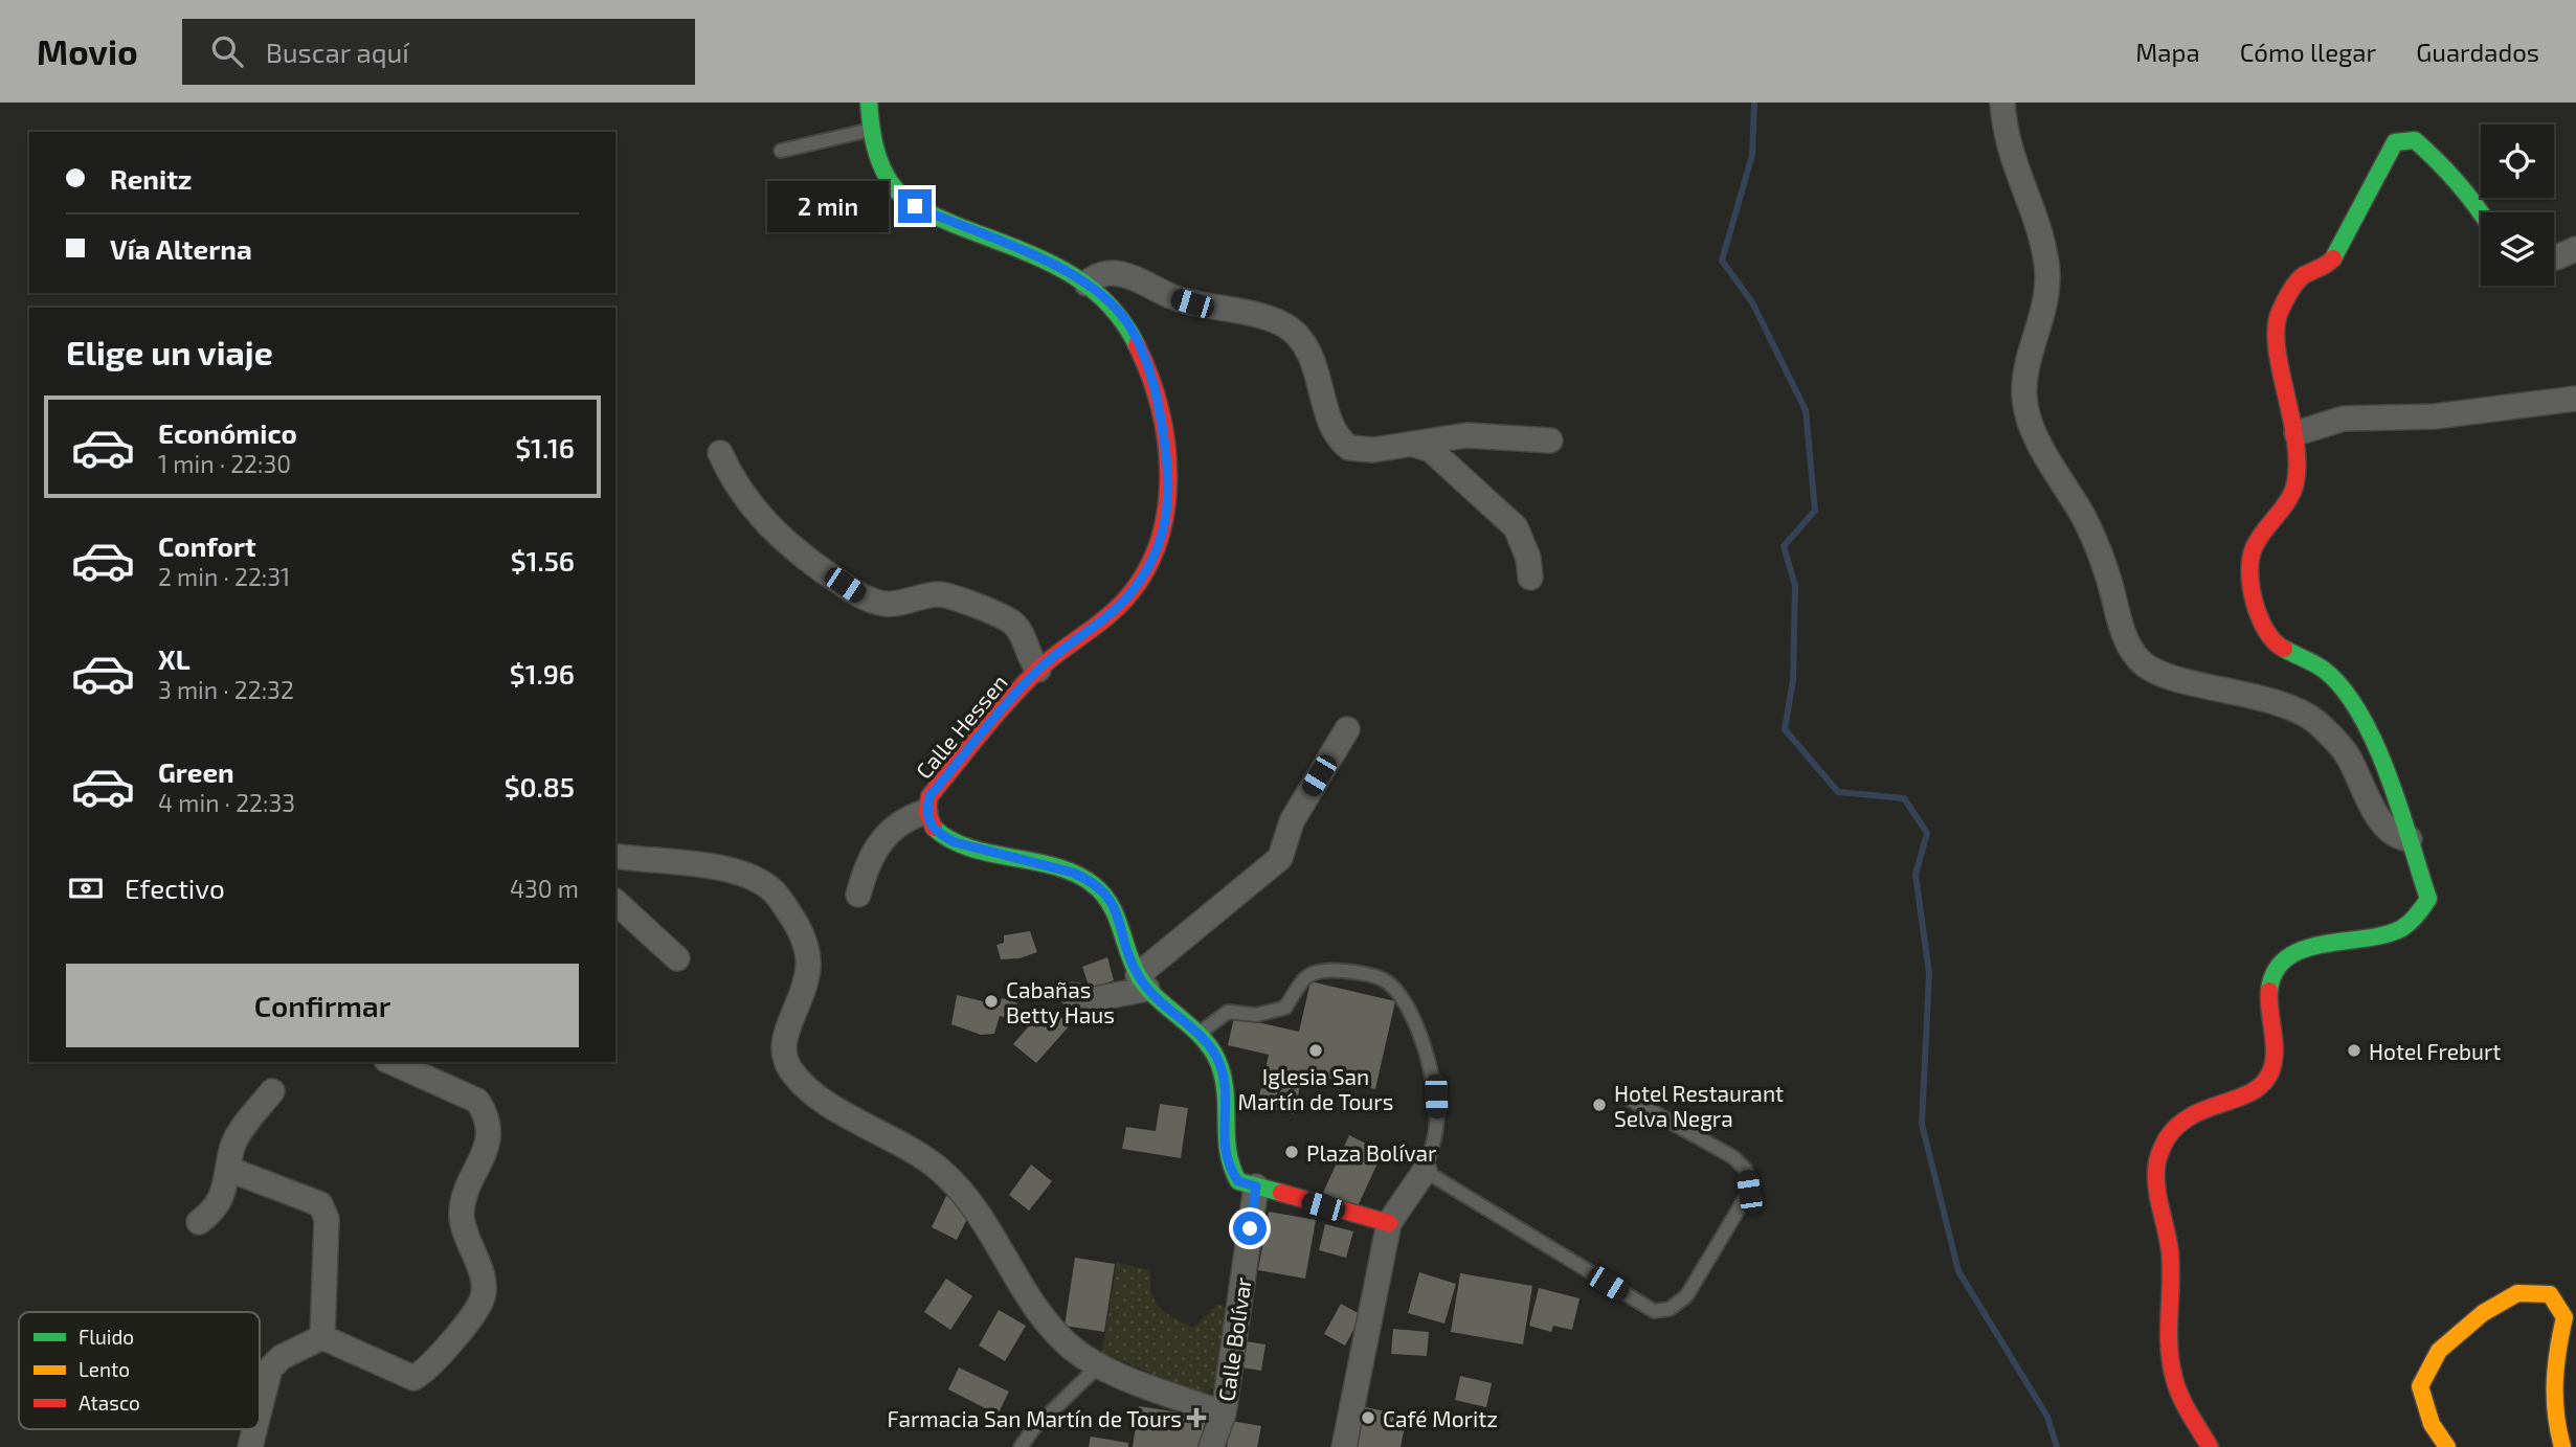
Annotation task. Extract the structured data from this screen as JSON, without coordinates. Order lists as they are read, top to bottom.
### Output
{
  "streets": {
    "street": ["Calle Hessen", "Calle Bolívar"]
  },
  "crossings": [
    ["Calle Hessen", "Calle Bolívar"]
  ],
  "places": {
    "other": [
      "Cabañas Betty Haus",
      "Iglesia San Martín de Tours",
      "Hotel Freburt",
      "Hotel Restaurant Selva Negra",
      "Plaza Bolívar",
      "Café Moritz"
    ],
    "health": ["Farmacia San Martín de Tours"]
  },
  "legend": ["Fluido", "Lento", "Atasco"],
  "page": {
    "header": "Movio",
    "search": "Buscar aquí",
    "nav": ["Mapa", "Cómo llegar", "Guardados"],
    "banner": ["Renitz", "Vía Alterna"],
    "bubble": "2 min",
    "heading": "Elige un viaje",
    "list": [
      {
        "name": "Económico",
        "note": "1 min · 22:30",
        "value": "$1.16"
      },
      {
        "name": "Confort",
        "note": "2 min · 22:31",
        "value": "$1.56"
      },
      {
        "name": "XL",
        "note": "3 min · 22:32",
        "value": "$1.96"
      },
      {
        "name": "Green",
        "note": "4 min · 22:33",
        "value": "$0.85"
      }
    ],
    "pay": ["Efectivo", "430 m"],
    "buttons": "Confirmar"
  }
}
